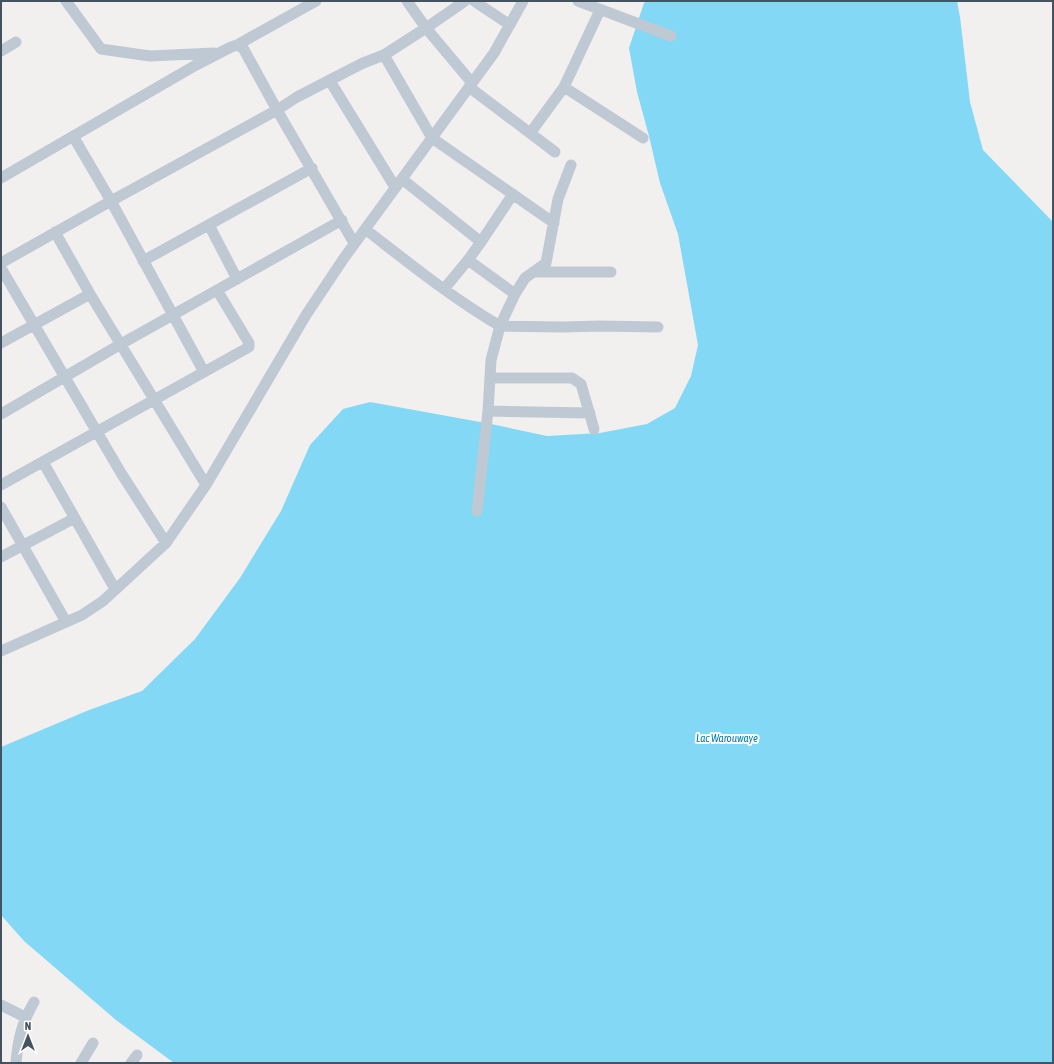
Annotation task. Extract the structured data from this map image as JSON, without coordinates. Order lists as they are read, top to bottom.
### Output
{
  "water": ["Lac Warouwaye"],
  "north": "top"
}
